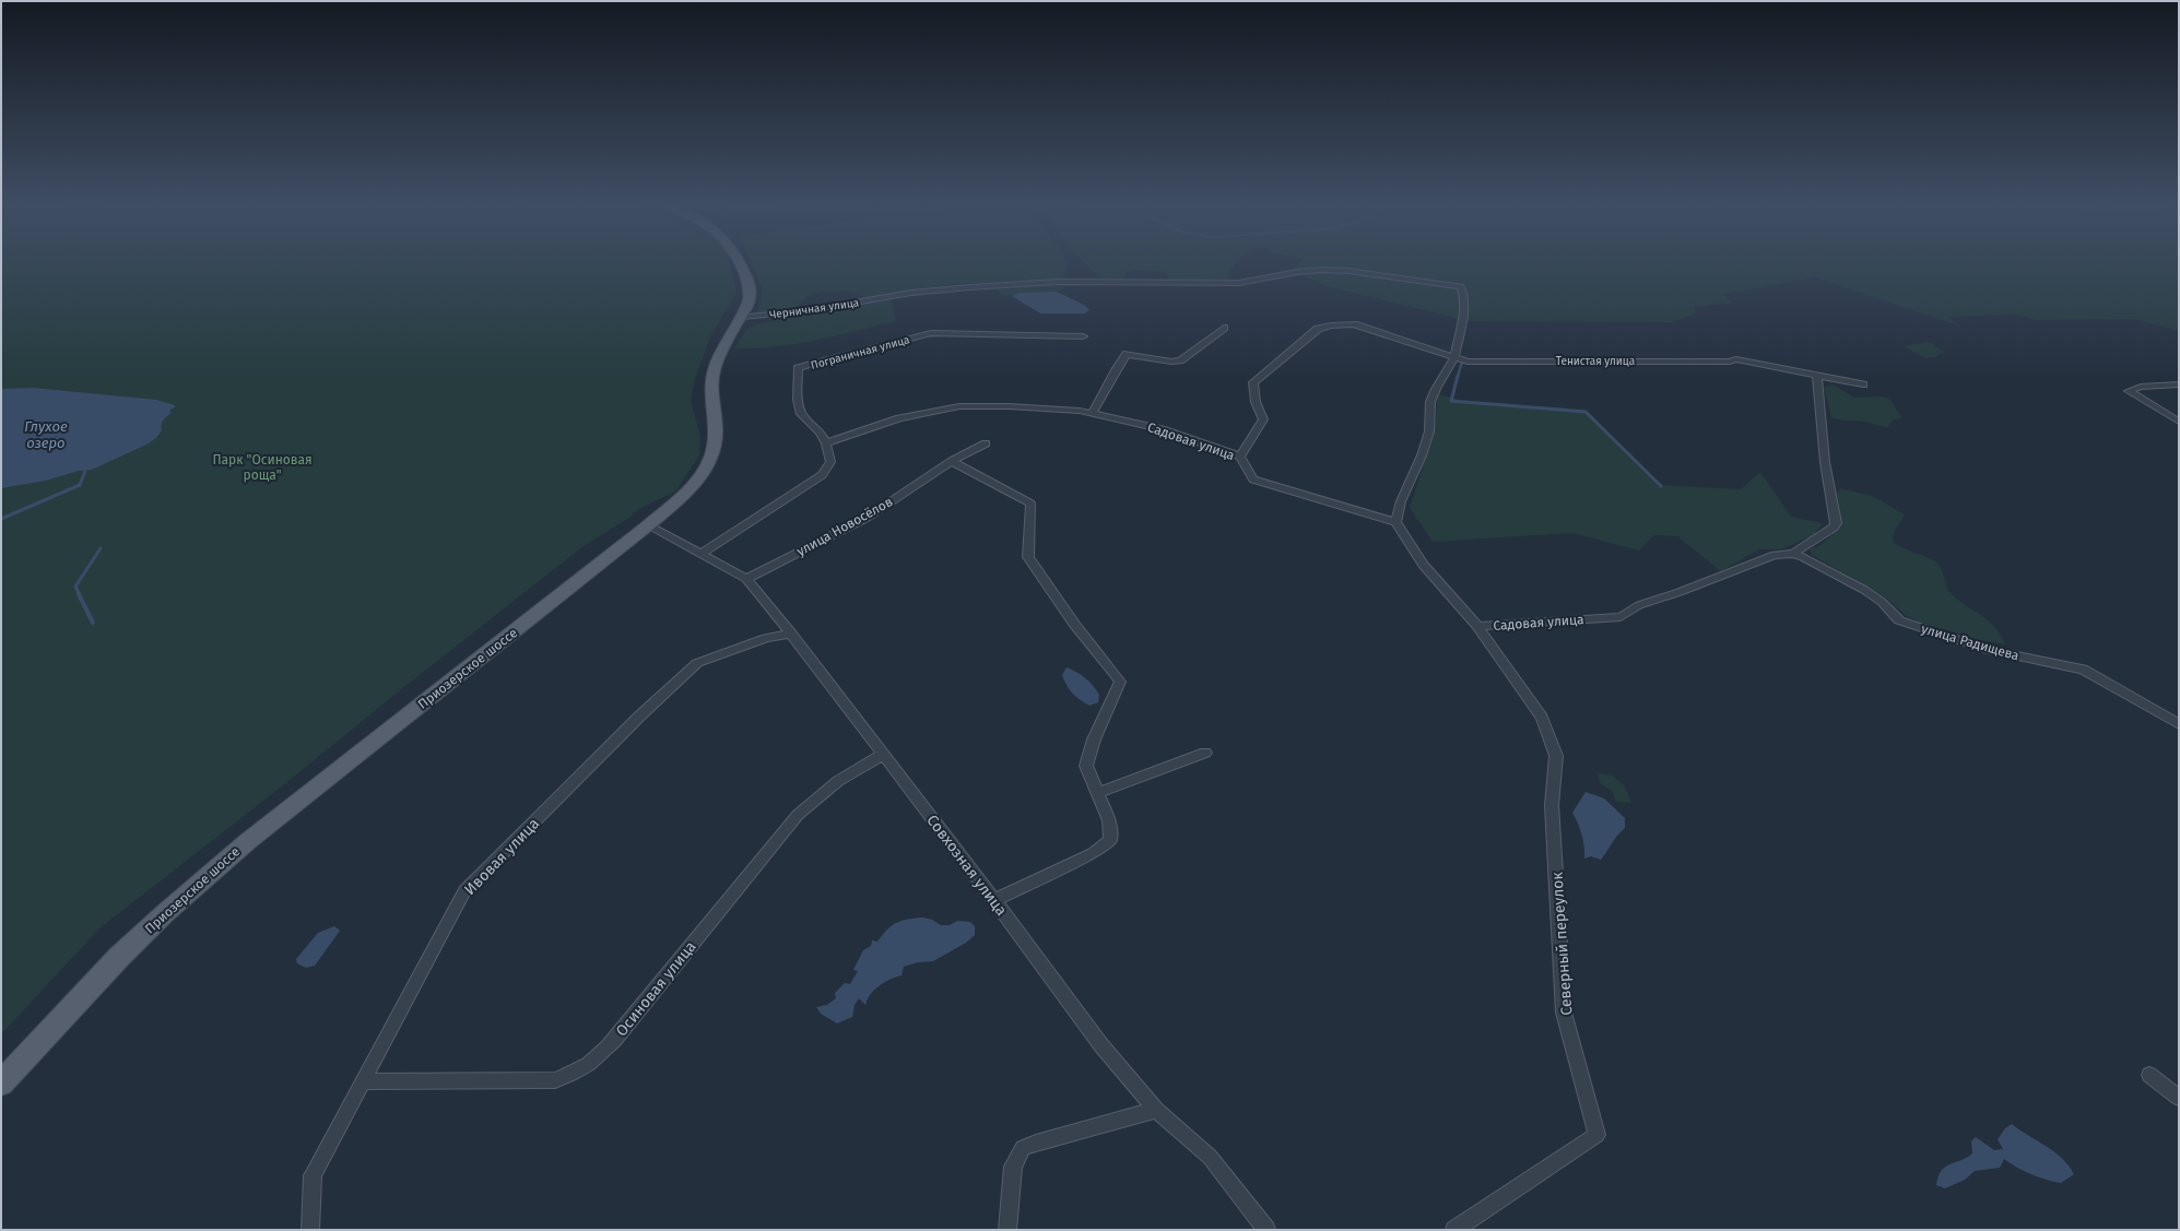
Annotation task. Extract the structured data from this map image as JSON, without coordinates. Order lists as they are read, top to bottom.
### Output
{
  "streets": {
    "main road": ["Приозерское шоссе"],
    "street": [
      "Черничная улица",
      "Пограничная улица",
      "Тенистая улица",
      "Садовая улица",
      "улица Новосёлов",
      "улица Радищева",
      "Ивовая улица",
      "Совхозная улица",
      "Северный переулок",
      "Осиновая улица"
    ]
  },
  "crossings": [
    ["Черничная улица", "Тенистая улица"],
    ["Черничная улица", "Приозерское шоссе"],
    ["Пограничная улица", "Садовая улица"],
    ["Пограничная улица", "Совхозная улица"],
    ["Тенистая улица", "Садовая улица"],
    ["Садовая улица", "улица Радищева"],
    ["Садовая улица", "Северный переулок"],
    ["улица Новосёлов", "Совхозная улица"],
    ["Приозерское шоссе", "Совхозная улица"],
    ["Ивовая улица", "Совхозная улица"],
    ["Ивовая улица", "Осиновая улица"],
    ["Совхозная улица", "Осиновая улица"]
  ],
  "water": ["Глухое озеро"],
  "parks": ["Парк \"Осиновая роща\""]
}
